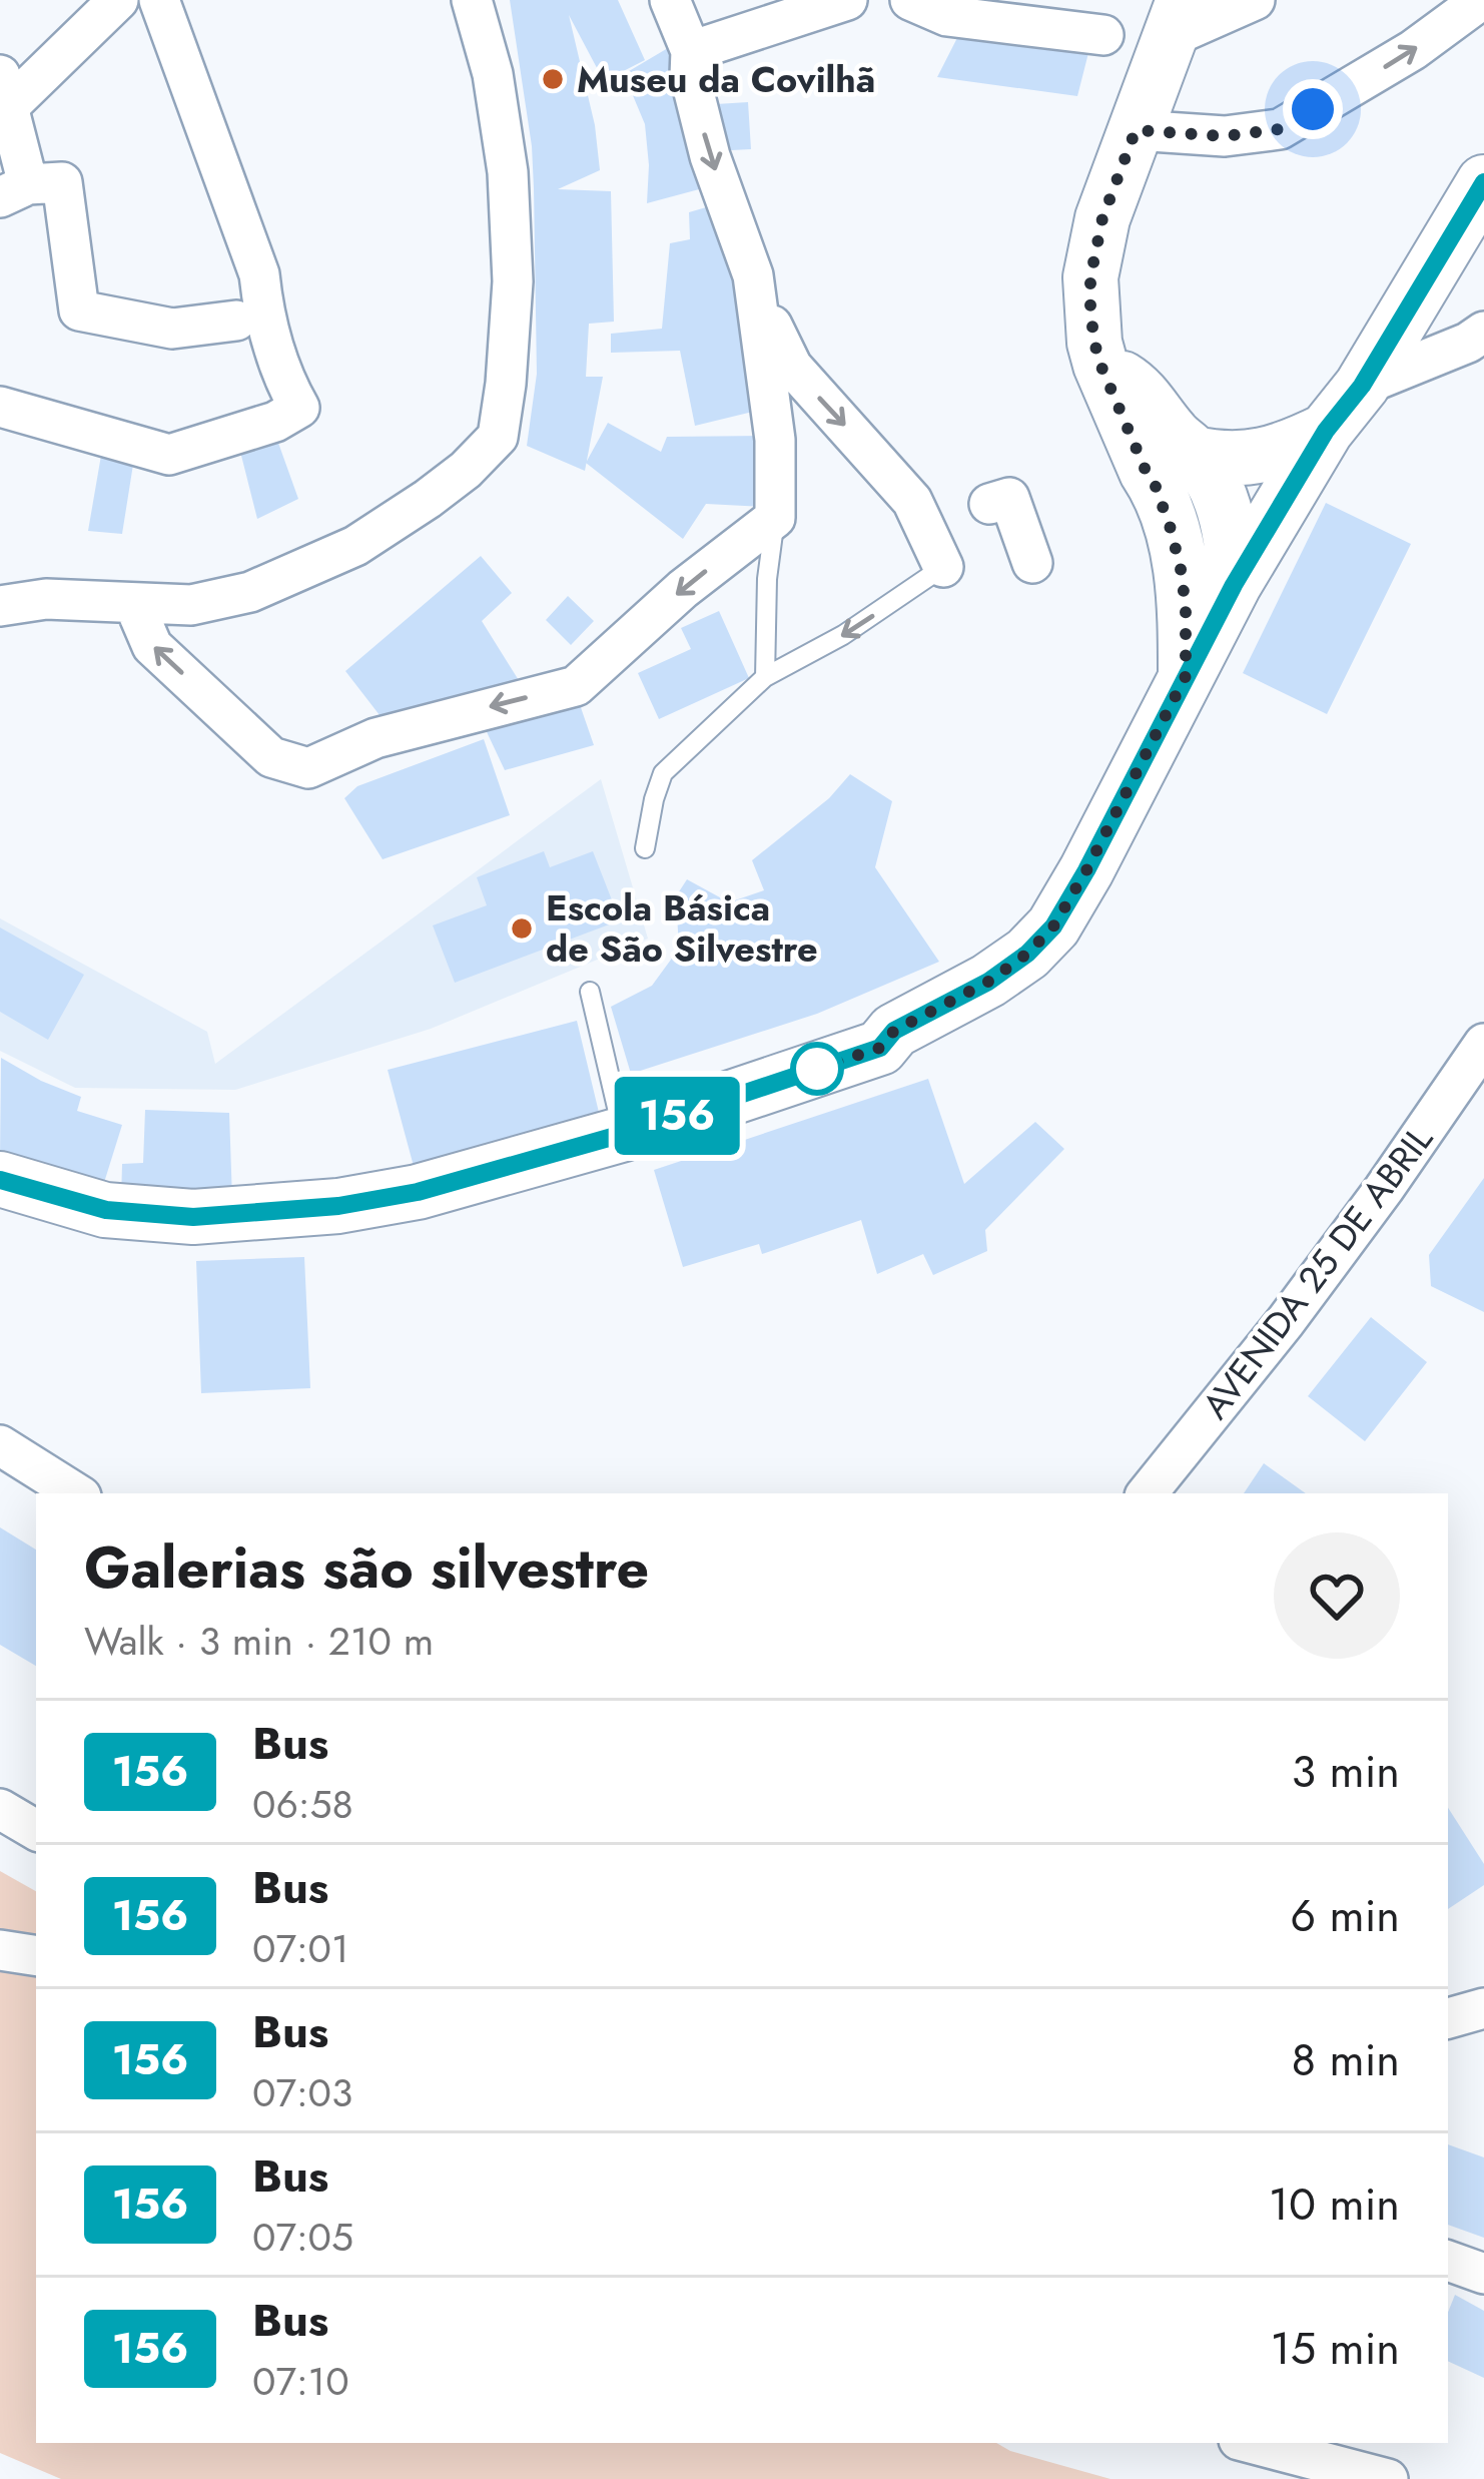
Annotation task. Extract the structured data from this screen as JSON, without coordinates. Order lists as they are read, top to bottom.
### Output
{
  "streets": {
    "street": ["AVENIDA 25 DE ABRIL"]
  },
  "places": ["Museu da Covilhã", "Escola Básica de São Silvestre"],
  "lines": ["bus line 156"],
  "page": {
    "on_map": "156",
    "heading": ["Galerias são silvestre", "Walk · 3 min · 210 m"],
    "list": [
      {
        "mark": "156",
        "name": "Bus",
        "note": "06:58",
        "value": "3 min"
      },
      {
        "mark": "156",
        "name": "Bus",
        "note": "07:01",
        "value": "6 min"
      },
      {
        "mark": "156",
        "name": "Bus",
        "note": "07:03",
        "value": "8 min"
      },
      {
        "mark": "156",
        "name": "Bus",
        "note": "07:05",
        "value": "10 min"
      },
      {
        "mark": "156",
        "name": "Bus",
        "note": "07:10",
        "value": "15 min"
      }
    ]
  }
}
